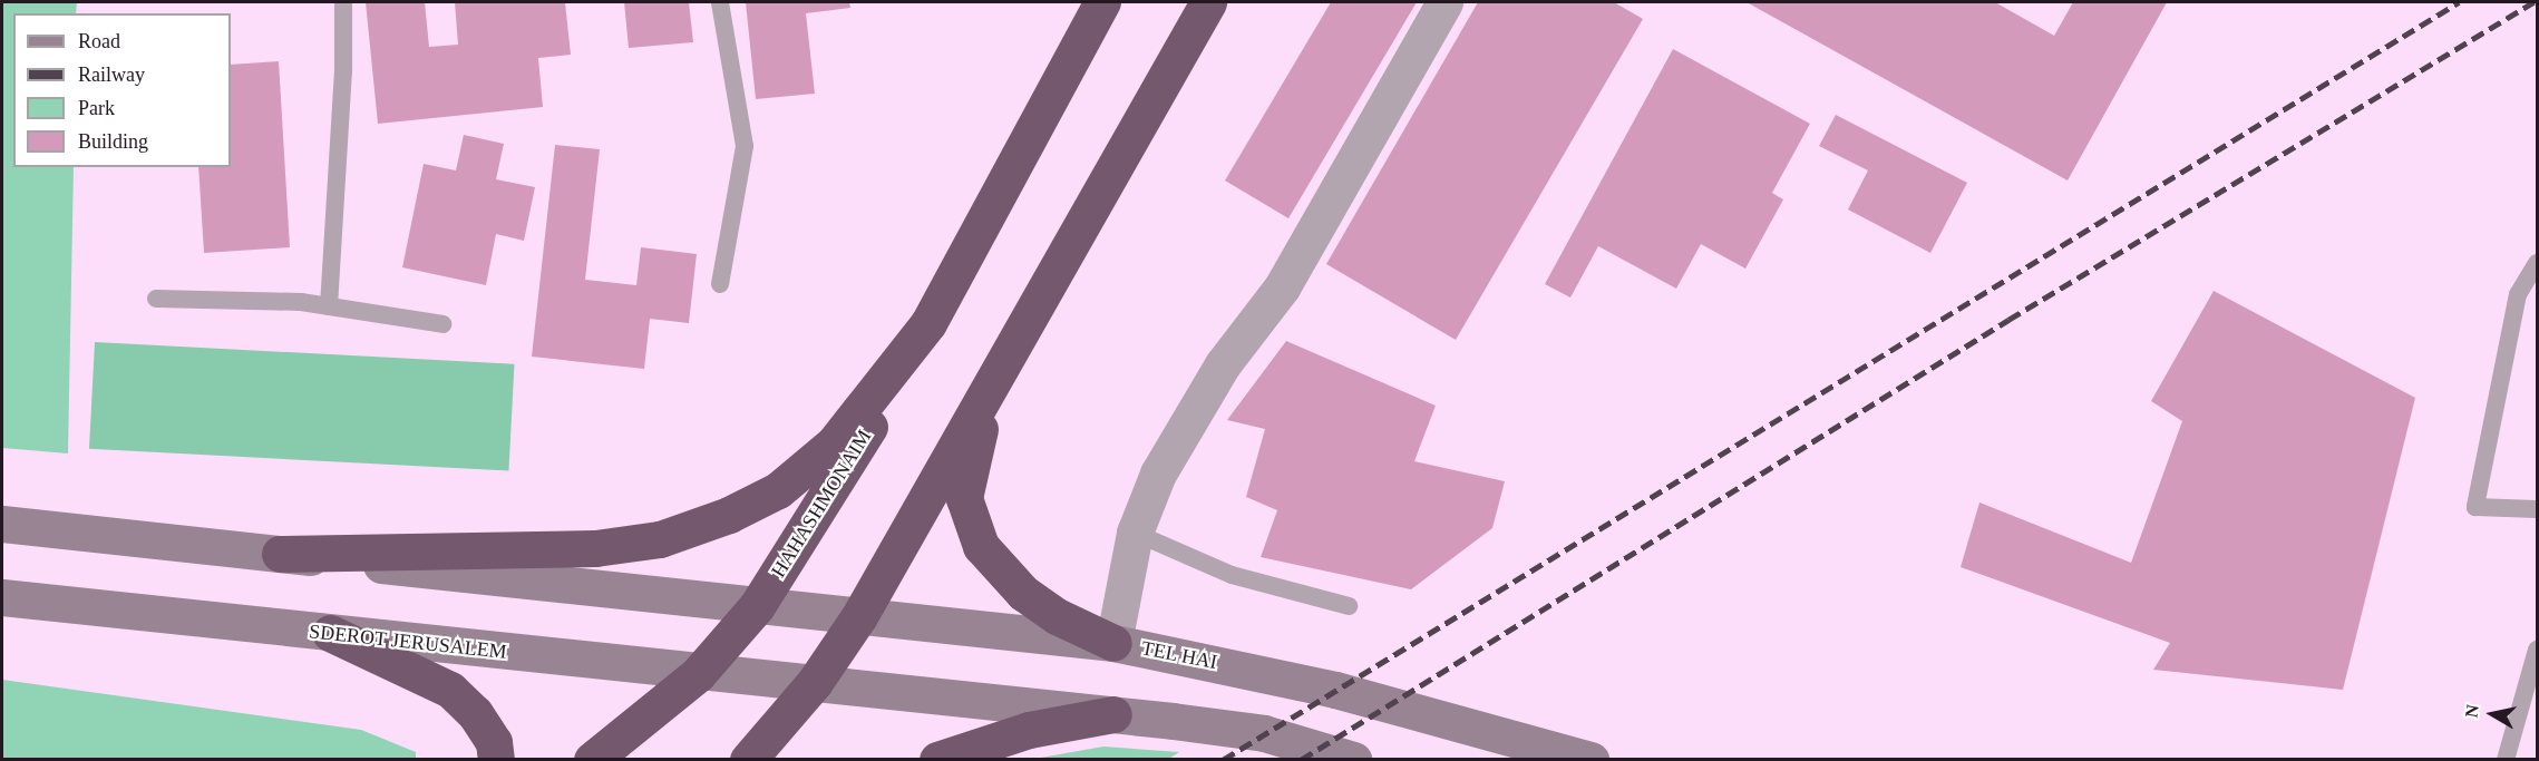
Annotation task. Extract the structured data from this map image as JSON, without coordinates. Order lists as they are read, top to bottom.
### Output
{
  "streets": {
    "highway": ["HAHASHMONAIM"],
    "main road": ["SDEROT JERUSALEM", "TEL HAI"]
  },
  "crossings": [
    ["HAHASHMONAIM", "SDEROT JERUSALEM"],
    ["HAHASHMONAIM", "TEL HAI"]
  ],
  "legend": [
    "Road",
    "Railway",
    "Park",
    "Building"
  ],
  "north": "left"
}
